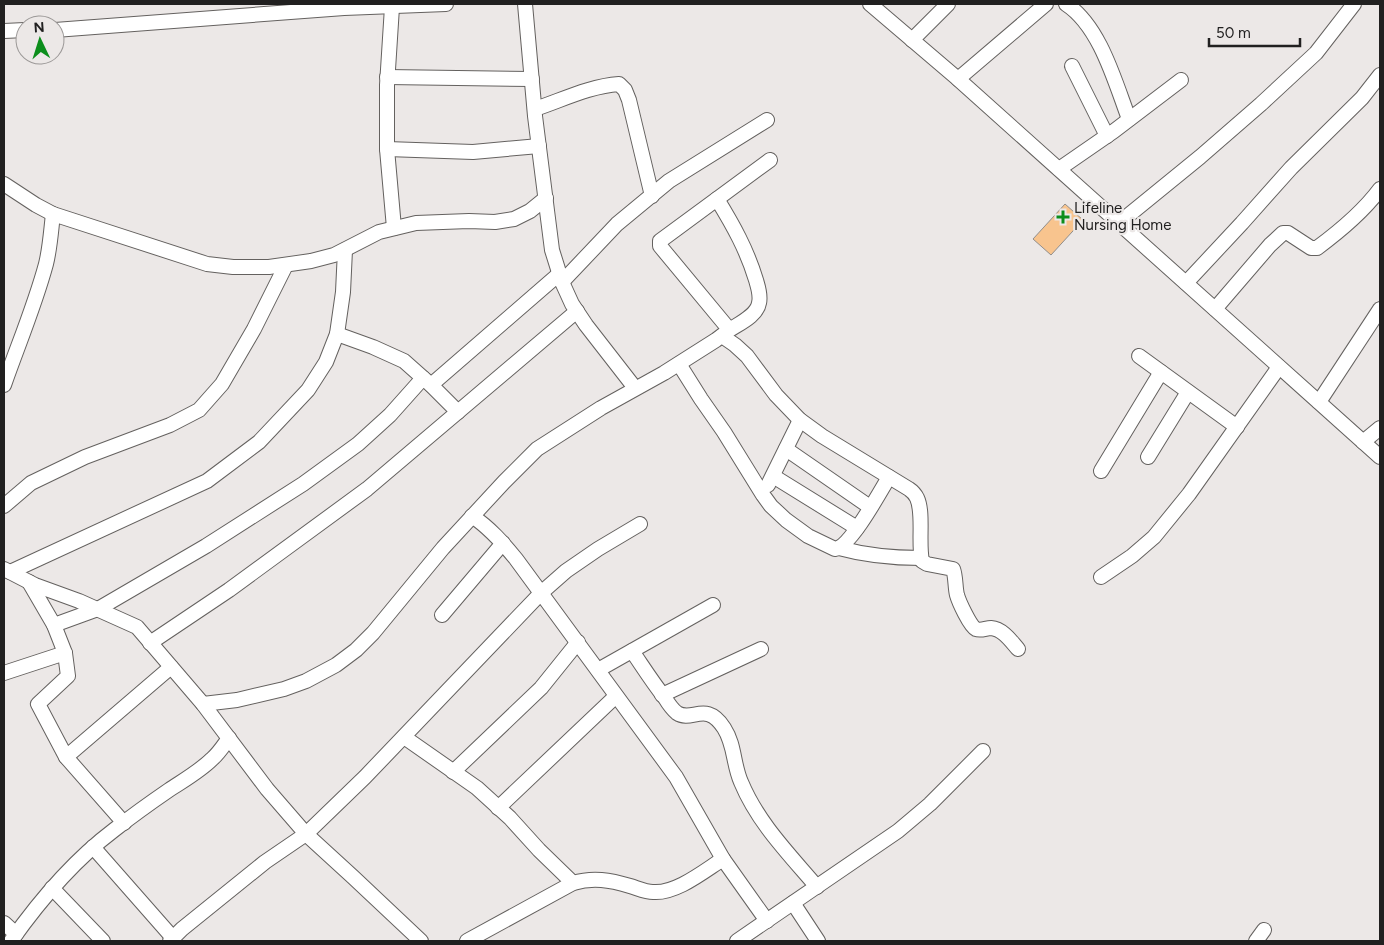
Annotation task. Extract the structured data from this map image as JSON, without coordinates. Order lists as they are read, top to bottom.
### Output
{
  "places": {
    "health": ["Lifeline Nursing Home"]
  },
  "scale_bar": "50 m",
  "north": "top"
}
